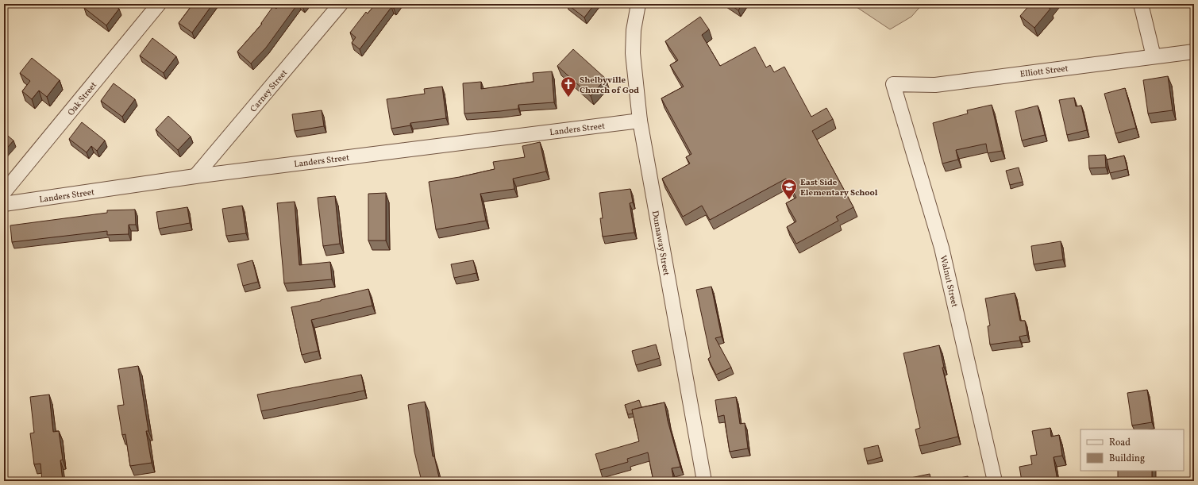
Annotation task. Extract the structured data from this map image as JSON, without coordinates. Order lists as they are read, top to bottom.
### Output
{
  "streets": {
    "street": [
      "Elliott Street",
      "Carney Street",
      "Oak Street",
      "Landers Street",
      "Dunnaway Street",
      "Walnut Street"
    ]
  },
  "crossings": [
    ["Elliott Street", "Walnut Street"],
    ["Carney Street", "Landers Street"],
    ["Landers Street", "Dunnaway Street"]
  ],
  "places": {
    "church": ["Shelbyville Church of God"],
    "school or university": ["East Side Elementary School"]
  },
  "legend": ["Road", "Building"]
}
